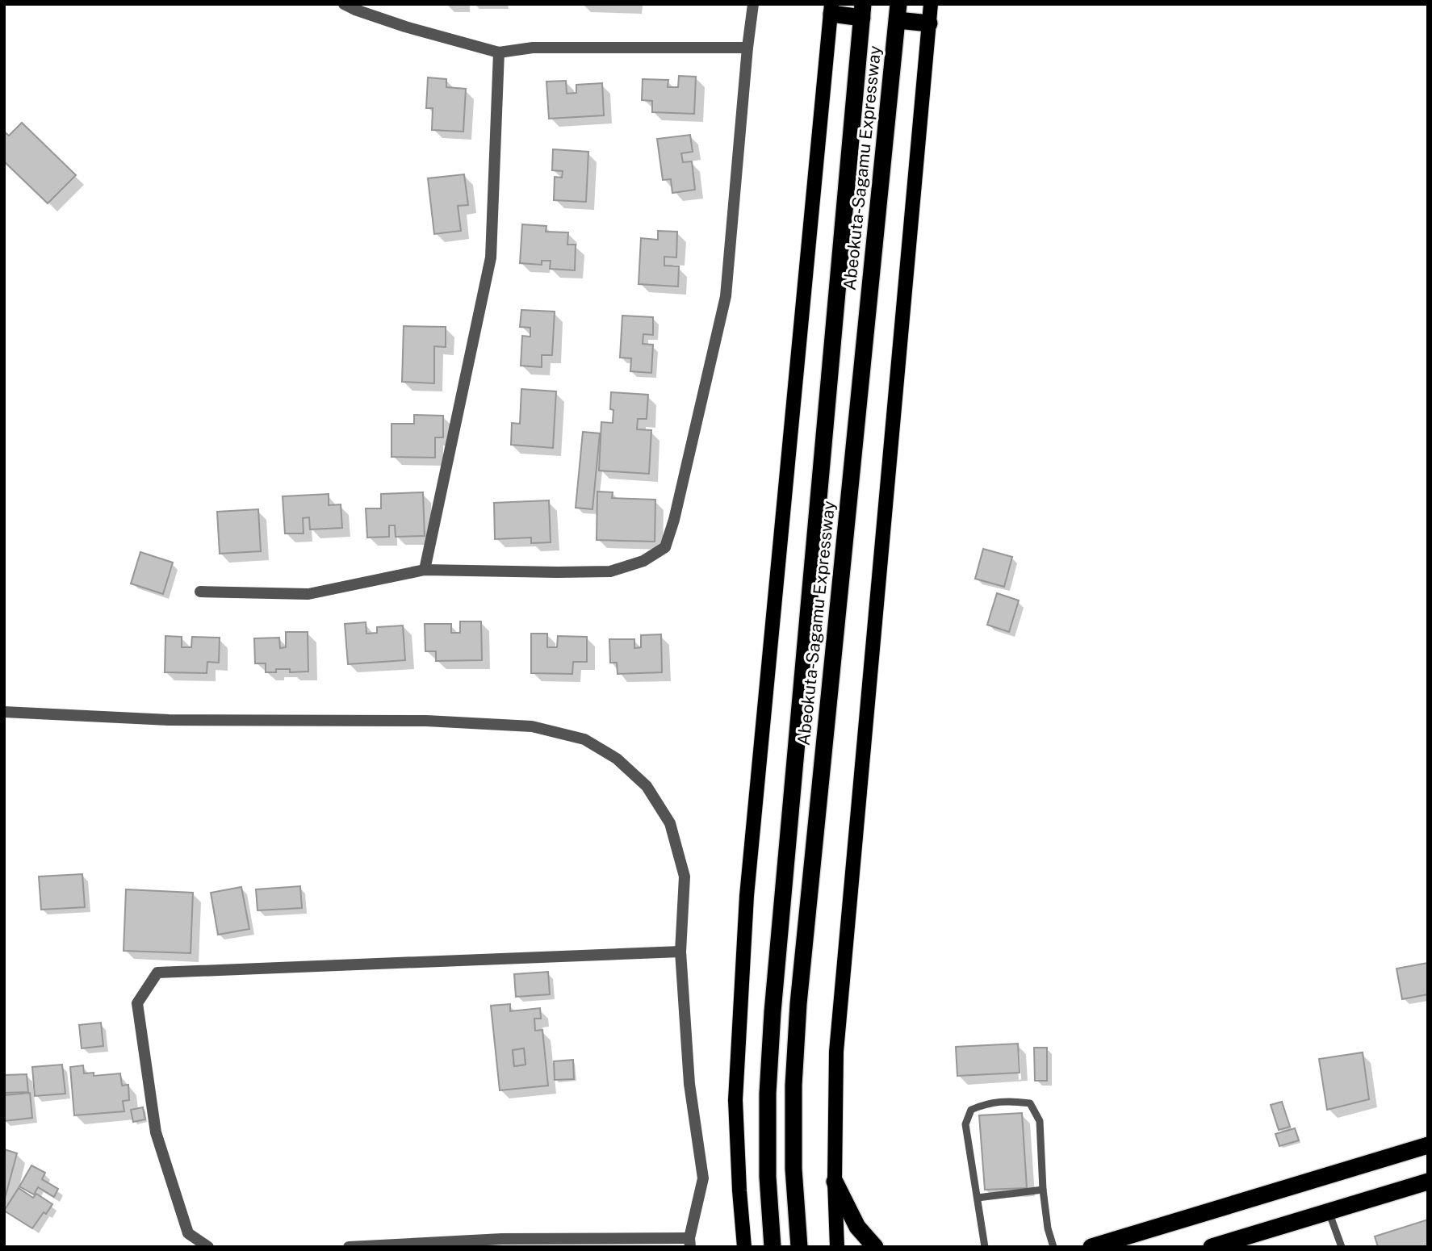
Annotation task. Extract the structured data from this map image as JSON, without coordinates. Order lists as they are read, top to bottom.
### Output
{
  "streets": {
    "highway": ["Abeokuta-Sagamu Expressway"]
  }
}
